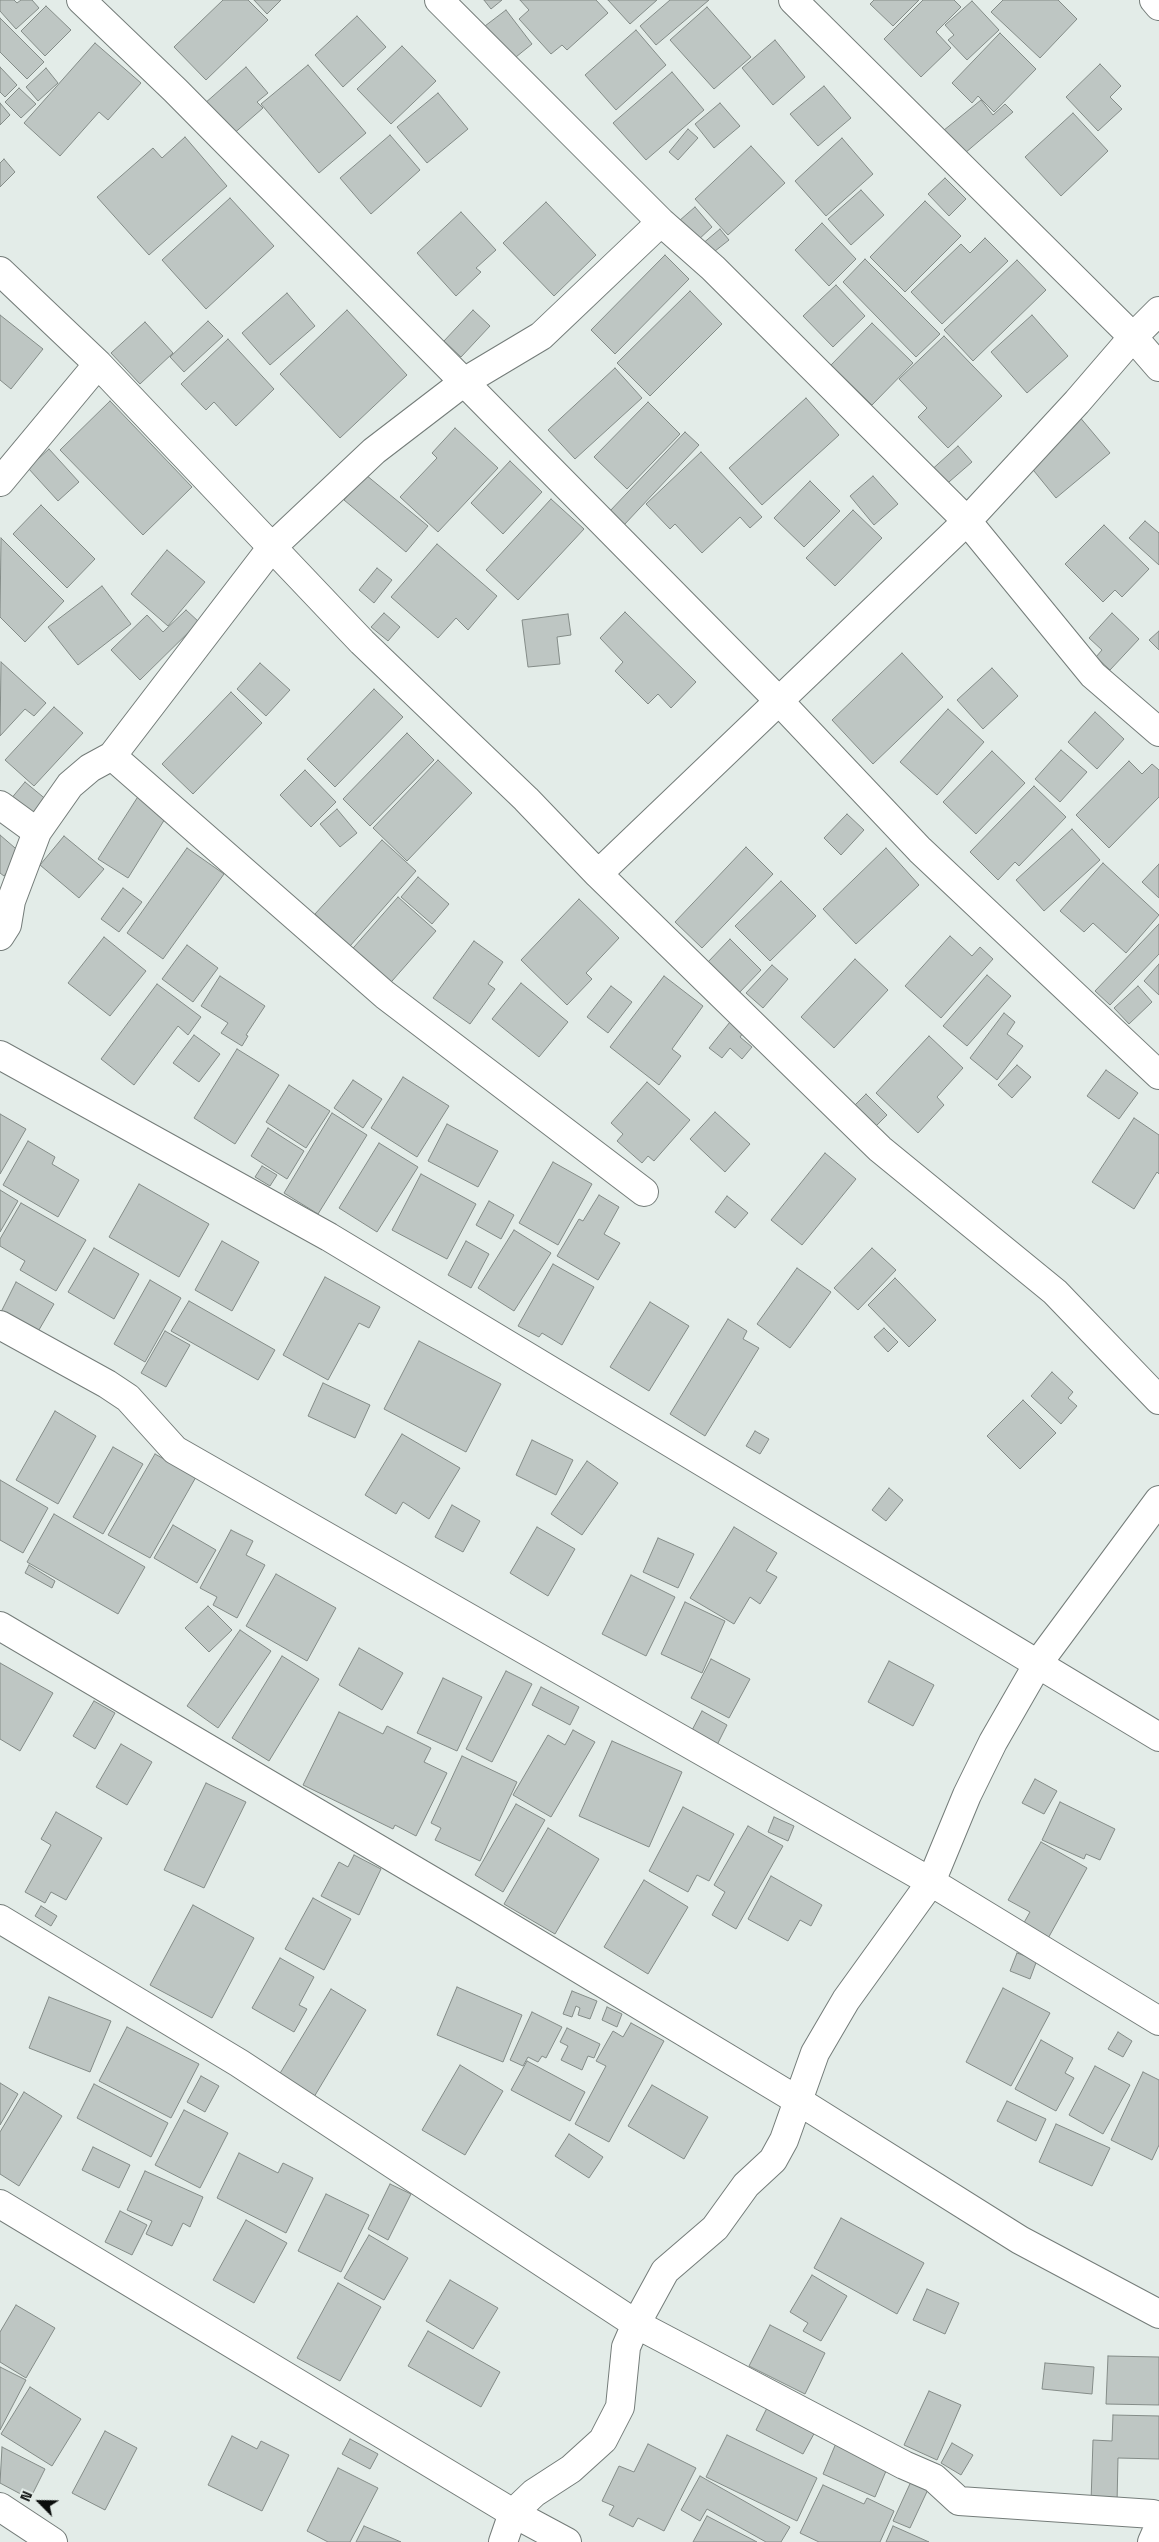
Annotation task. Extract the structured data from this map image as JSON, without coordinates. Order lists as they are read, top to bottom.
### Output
{
  "north": "top left"
}
